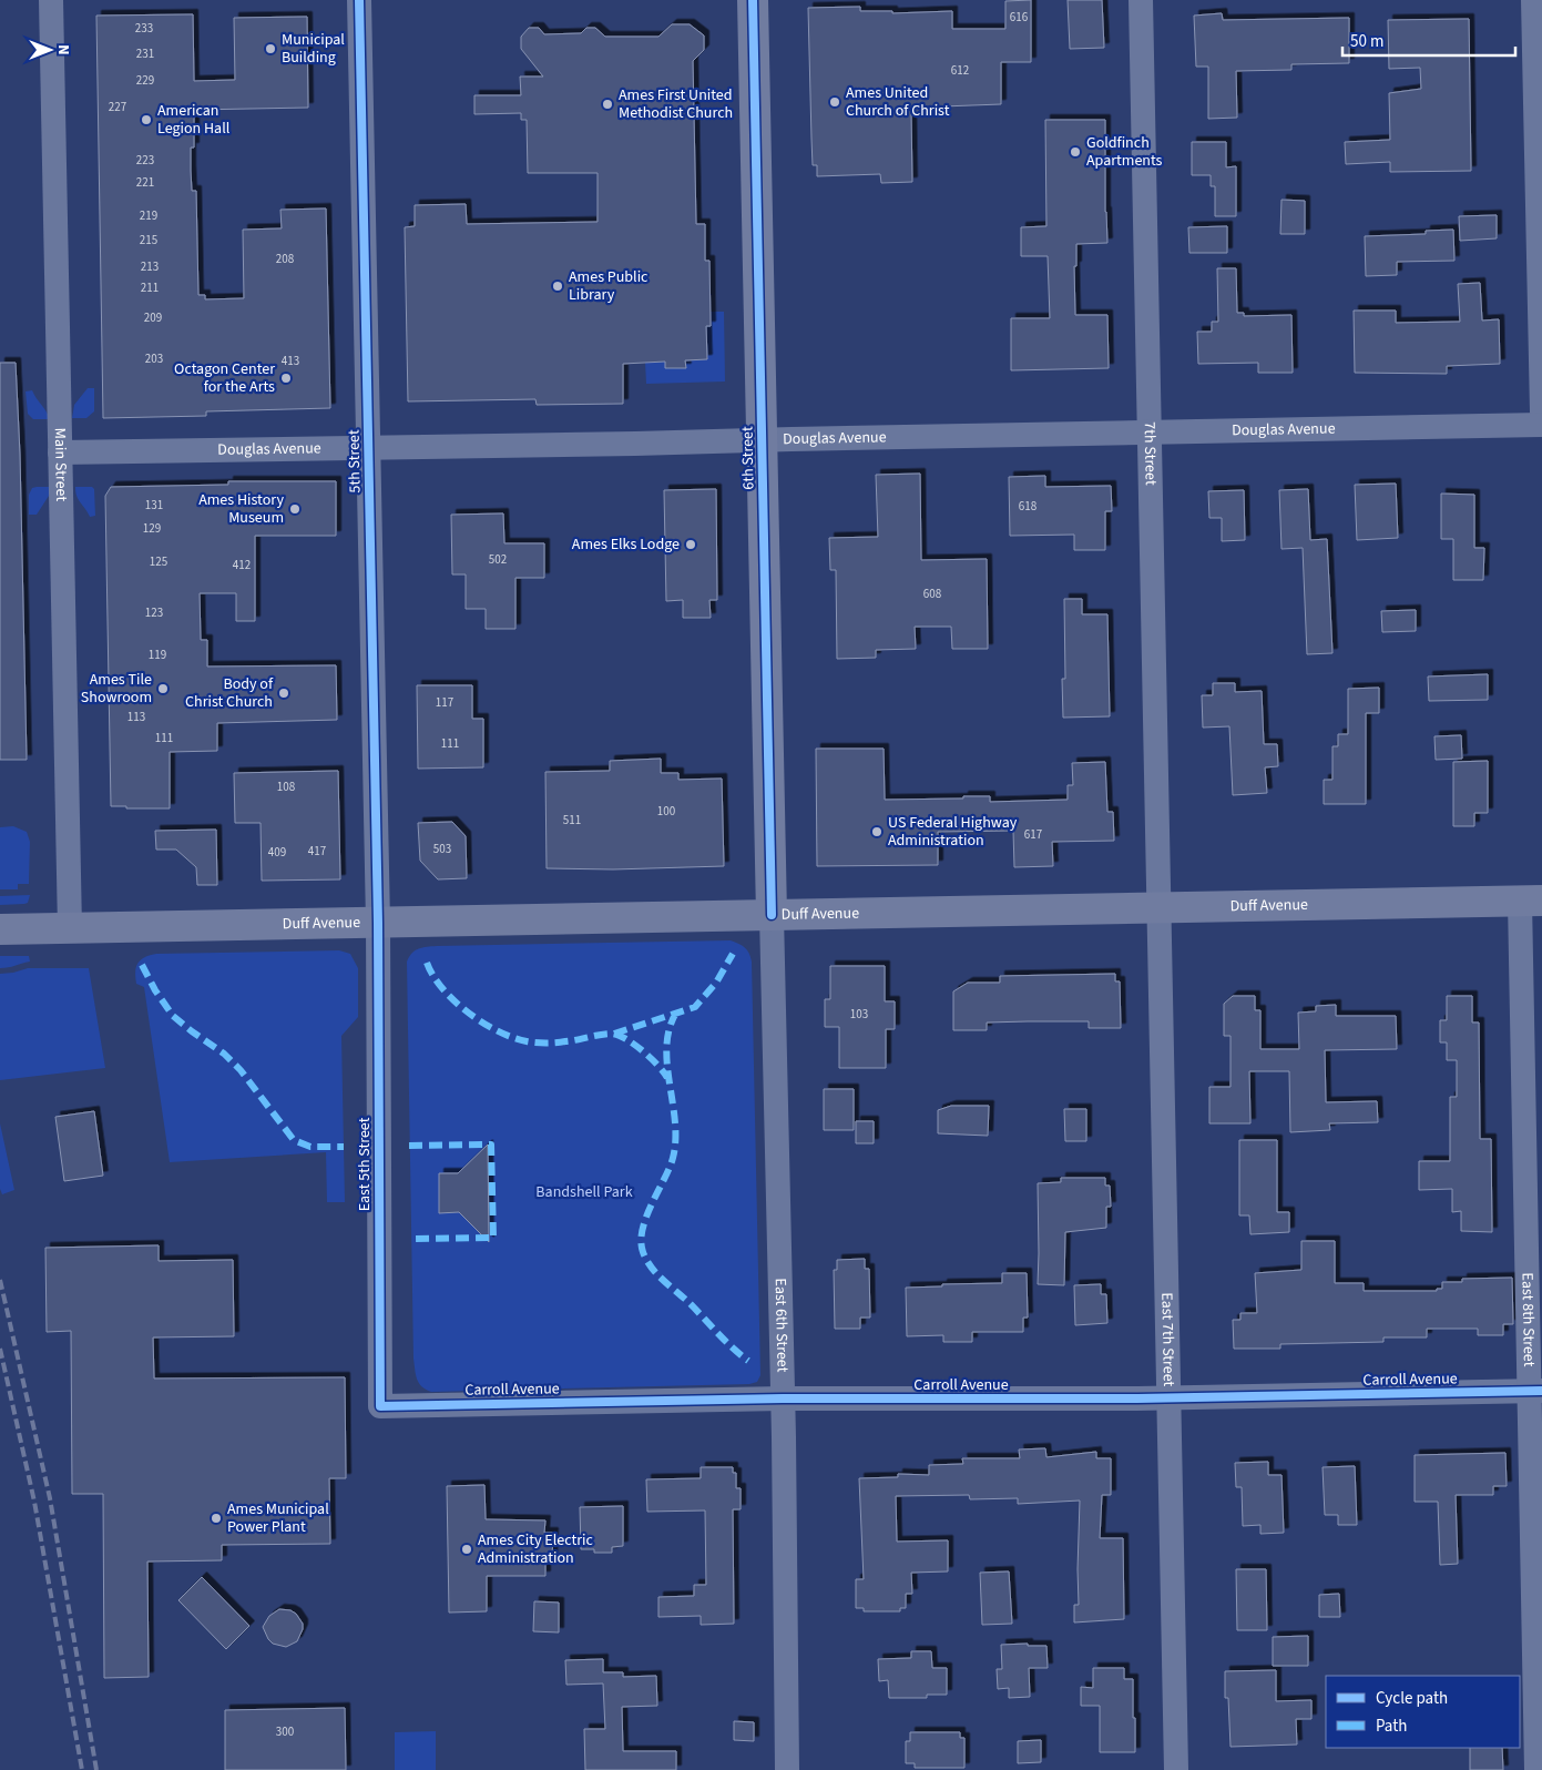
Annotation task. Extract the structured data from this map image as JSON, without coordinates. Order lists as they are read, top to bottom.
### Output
{
  "streets": {
    "main road": ["6th Street", "Duff Avenue"],
    "street": [
      "Douglas Avenue",
      "7th Street",
      "5th Street",
      "Main Street",
      "East 5th Street",
      "East 8th Street",
      "East 6th Street",
      "East 7th Street",
      "Carroll Avenue"
    ]
  },
  "crossings": [
    ["Douglas Avenue", "7th Street"],
    ["Douglas Avenue", "6th Street"],
    ["Douglas Avenue", "5th Street"],
    ["Douglas Avenue", "Main Street"],
    ["7th Street", "Duff Avenue"],
    ["7th Street", "East 7th Street"],
    ["6th Street", "Duff Avenue"],
    ["6th Street", "East 6th Street"],
    ["5th Street", "Duff Avenue"],
    ["5th Street", "East 5th Street"],
    ["Main Street", "Duff Avenue"],
    ["Duff Avenue", "East 5th Street"],
    ["Duff Avenue", "East 8th Street"],
    ["Duff Avenue", "East 6th Street"],
    ["Duff Avenue", "East 7th Street"],
    ["East 5th Street", "Carroll Avenue"],
    ["East 8th Street", "Carroll Avenue"],
    ["East 6th Street", "Carroll Avenue"],
    ["East 7th Street", "Carroll Avenue"]
  ],
  "parks": ["Bandshell Park"],
  "places": [
    "Municipal Building",
    "Ames United Church of Christ",
    "Ames First United Methodist Church",
    "American Legion Hall",
    "Goldfinch Apartments",
    "Ames Public Library",
    "Octagon Center for the Arts",
    "Ames History Museum",
    "Ames Elks Lodge",
    "Ames Tile Showroom",
    "Body of Christ Church",
    "US Federal Highway Administration",
    "Ames Municipal Power Plant",
    "Ames City Electric Administration"
  ],
  "house_numbers": [
    "616",
    "233",
    "231",
    "612",
    "229",
    "227",
    "223",
    "221",
    "219",
    "215",
    "208",
    "213",
    "211",
    "209",
    "203",
    "413",
    "131",
    "618",
    "129",
    "502",
    "125",
    "412",
    "608",
    "123",
    "119",
    "117",
    "113",
    "111",
    "111",
    "108",
    "100",
    "511",
    "617",
    "503",
    "417",
    "409",
    "103",
    "300"
  ],
  "legend": ["Cycle path", "Path"],
  "scale_bar": "50 m",
  "north": "right"
}
